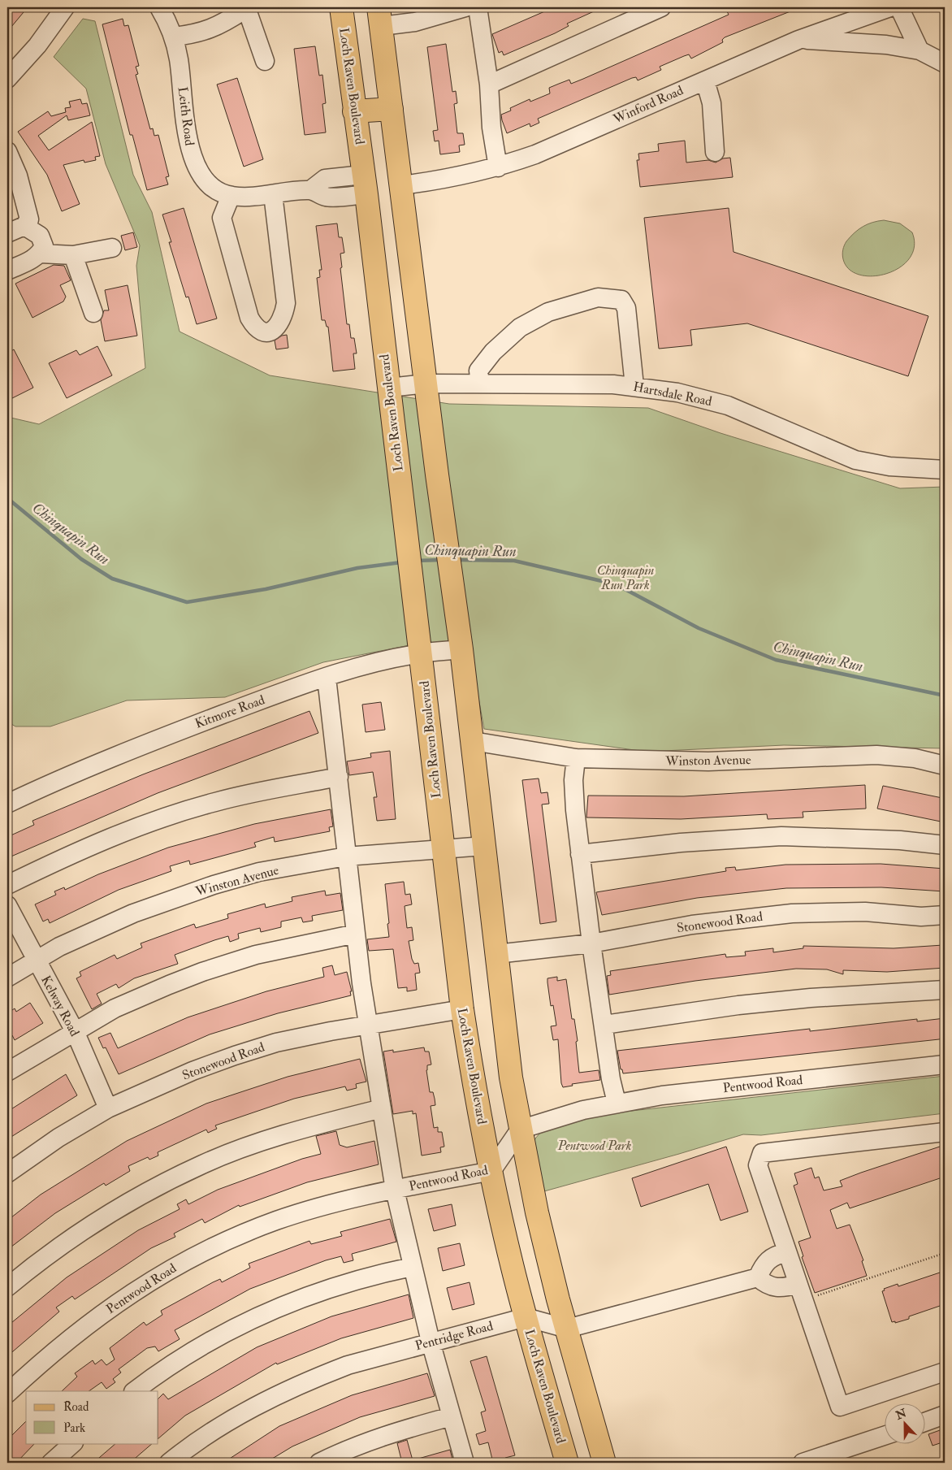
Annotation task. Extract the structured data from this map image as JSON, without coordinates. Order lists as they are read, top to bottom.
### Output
{
  "streets": {
    "main road": ["Loch Raven Boulevard"],
    "street": [
      "Winford Road",
      "Leith Road",
      "Hartsdale Road",
      "Kitmore Road",
      "Winston Avenue",
      "Stonewood Road",
      "Kelway Road",
      "Pentwood Road",
      "Pentridge Road"
    ]
  },
  "crossings": [
    ["Loch Raven Boulevard", "Leith Road"],
    ["Loch Raven Boulevard", "Hartsdale Road"],
    ["Loch Raven Boulevard", "Kitmore Road"],
    ["Loch Raven Boulevard", "Winston Avenue"],
    ["Loch Raven Boulevard", "Stonewood Road"],
    ["Loch Raven Boulevard", "Pentwood Road"],
    ["Loch Raven Boulevard", "Pentridge Road"],
    ["Winston Avenue", "Kelway Road"],
    ["Stonewood Road", "Kelway Road"]
  ],
  "water": ["Chinquapin Run"],
  "parks": ["Chinquapin Run Park", "Pentwood Park"],
  "legend": ["Road", "Park"],
  "north": "top"
}
